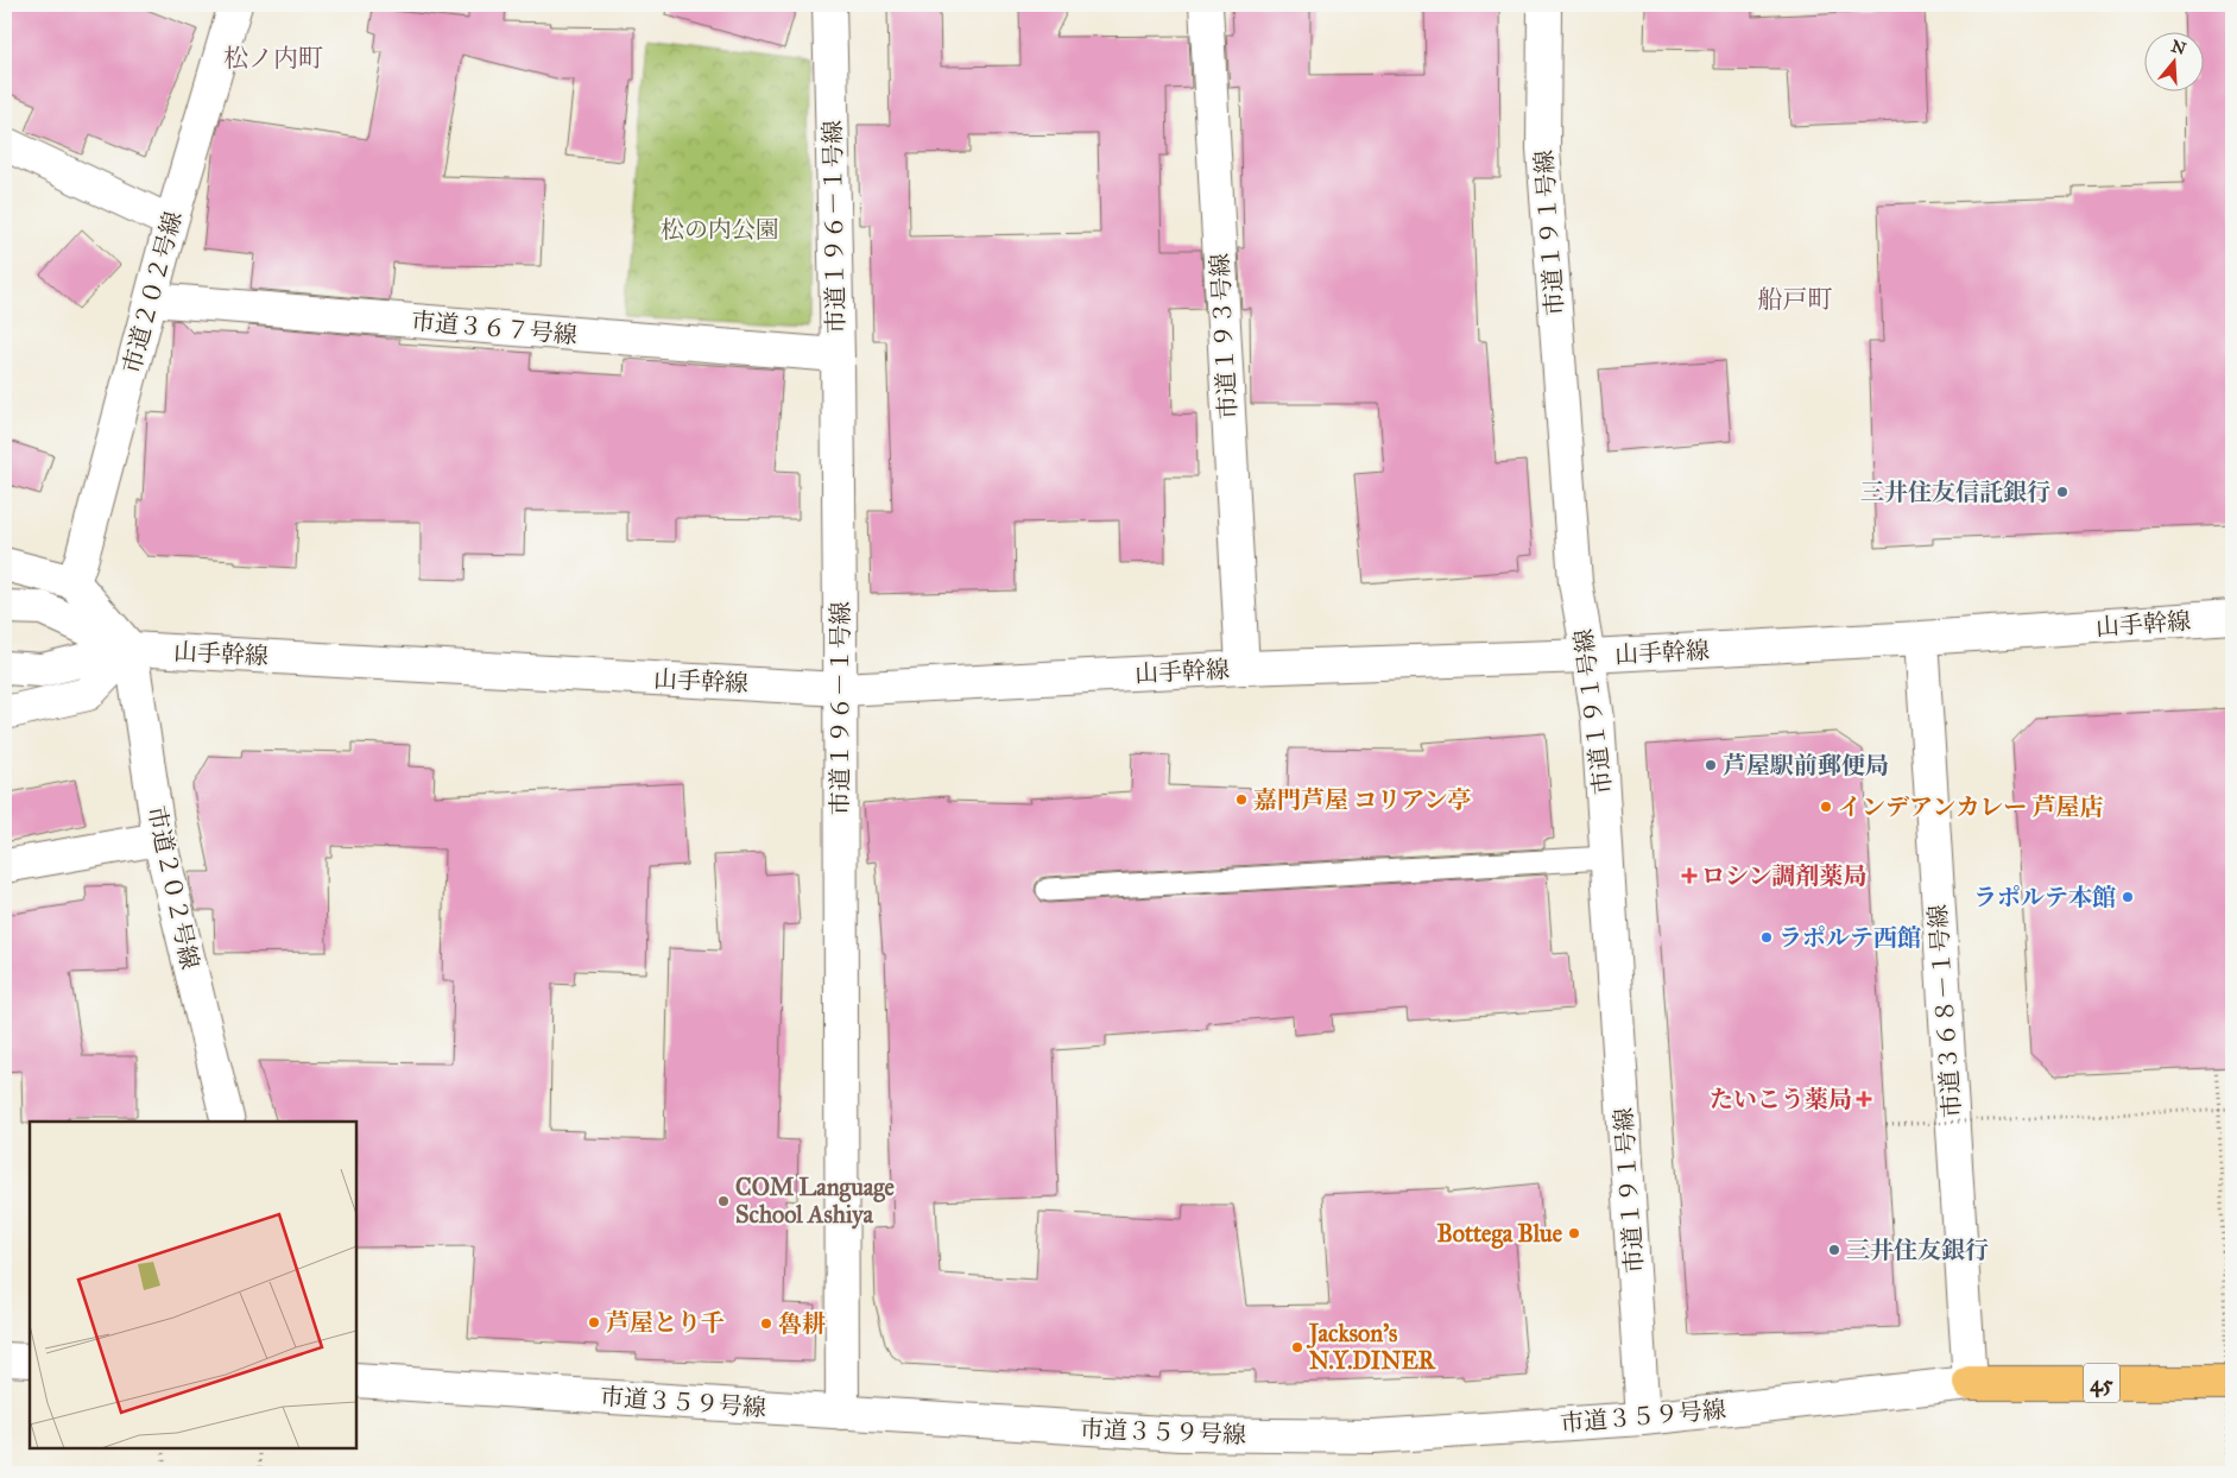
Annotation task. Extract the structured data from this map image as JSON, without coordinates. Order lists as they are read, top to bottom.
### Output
{
  "streets": {
    "main road": ["45"],
    "street": [
      "市道１９６－１号線",
      "市道１９１号線",
      "市道２０２号線",
      "市道３６７号線",
      "市道１９３号線",
      "山手幹線",
      "市道３６８－１号線",
      "市道３５９号線"
    ]
  },
  "crossings": [
    ["市道１９６－１号線", "市道３６７号線"],
    ["市道１９６－１号線", "山手幹線"],
    ["市道１９６－１号線", "市道３５９号線"],
    ["市道１９１号線", "山手幹線"],
    ["市道１９１号線", "市道３５９号線"],
    ["市道２０２号線", "市道３６７号線"],
    ["市道２０２号線", "山手幹線"],
    ["市道１９３号線", "山手幹線"],
    ["山手幹線", "市道３６８－１号線"],
    ["市道３６８－１号線", "45"],
    ["市道３６８－１号線", "市道３５９号線"],
    ["45", "市道３５９号線"]
  ],
  "districts": ["松ノ内町", "船戸町"],
  "parks": ["松の内公園"],
  "places": {
    "other": [
      "三井住友信託銀行",
      "芦屋駅前郵便局",
      "嘉門芦屋 コリアン亭",
      "インデアンカレー 芦屋店",
      "ラポルテ本館",
      "ラポルテ西館",
      "COM Language School Ashiya",
      "Bottega Blue",
      "三井住友銀行",
      "芦屋とり千",
      "魯耕",
      "Jackson's N.Y.DINER"
    ],
    "health": ["ロシン調剤薬局", "たいこう薬局"]
  },
  "north": "top"
}
